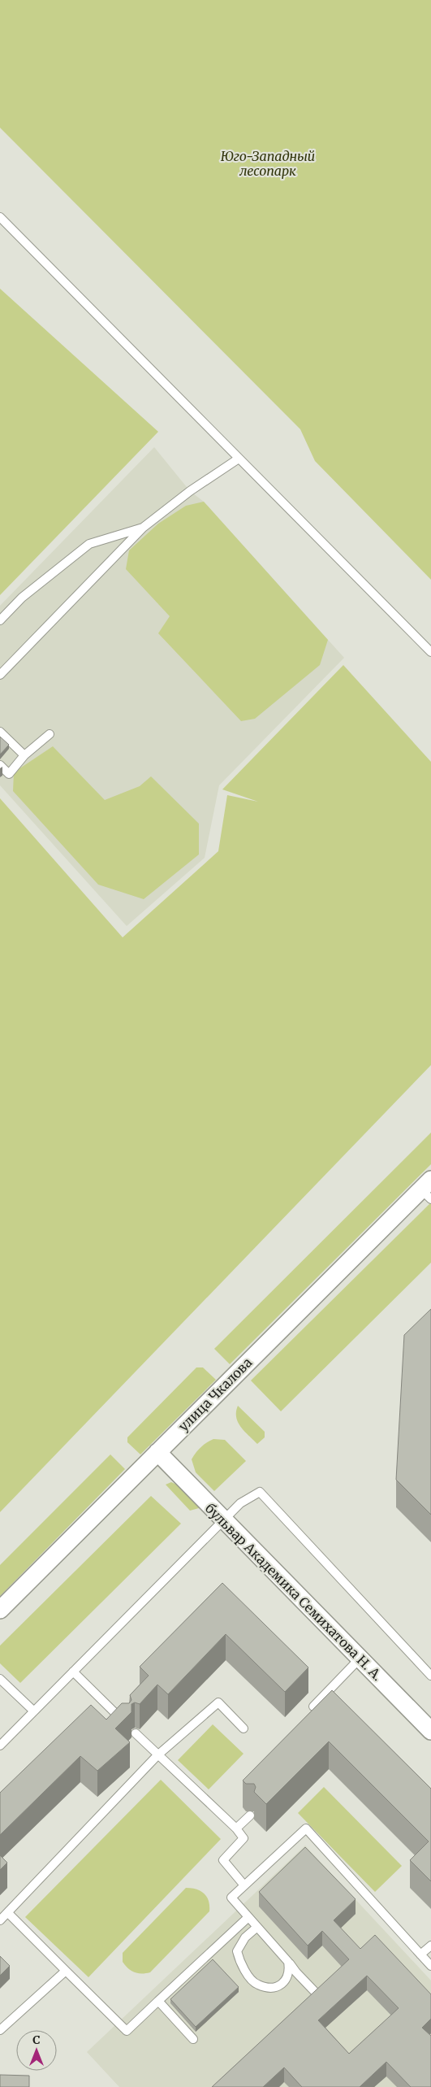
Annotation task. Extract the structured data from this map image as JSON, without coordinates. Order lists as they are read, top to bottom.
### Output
{
  "streets": {
    "street": ["улица Чкалова", "бульвар Академика Семихатова Н. А."]
  },
  "crossings": [
    ["улица Чкалова", "бульвар Академика Семихатова Н. А."]
  ],
  "parks": ["Юго-Западный лесопарк"],
  "north": "top"
}
